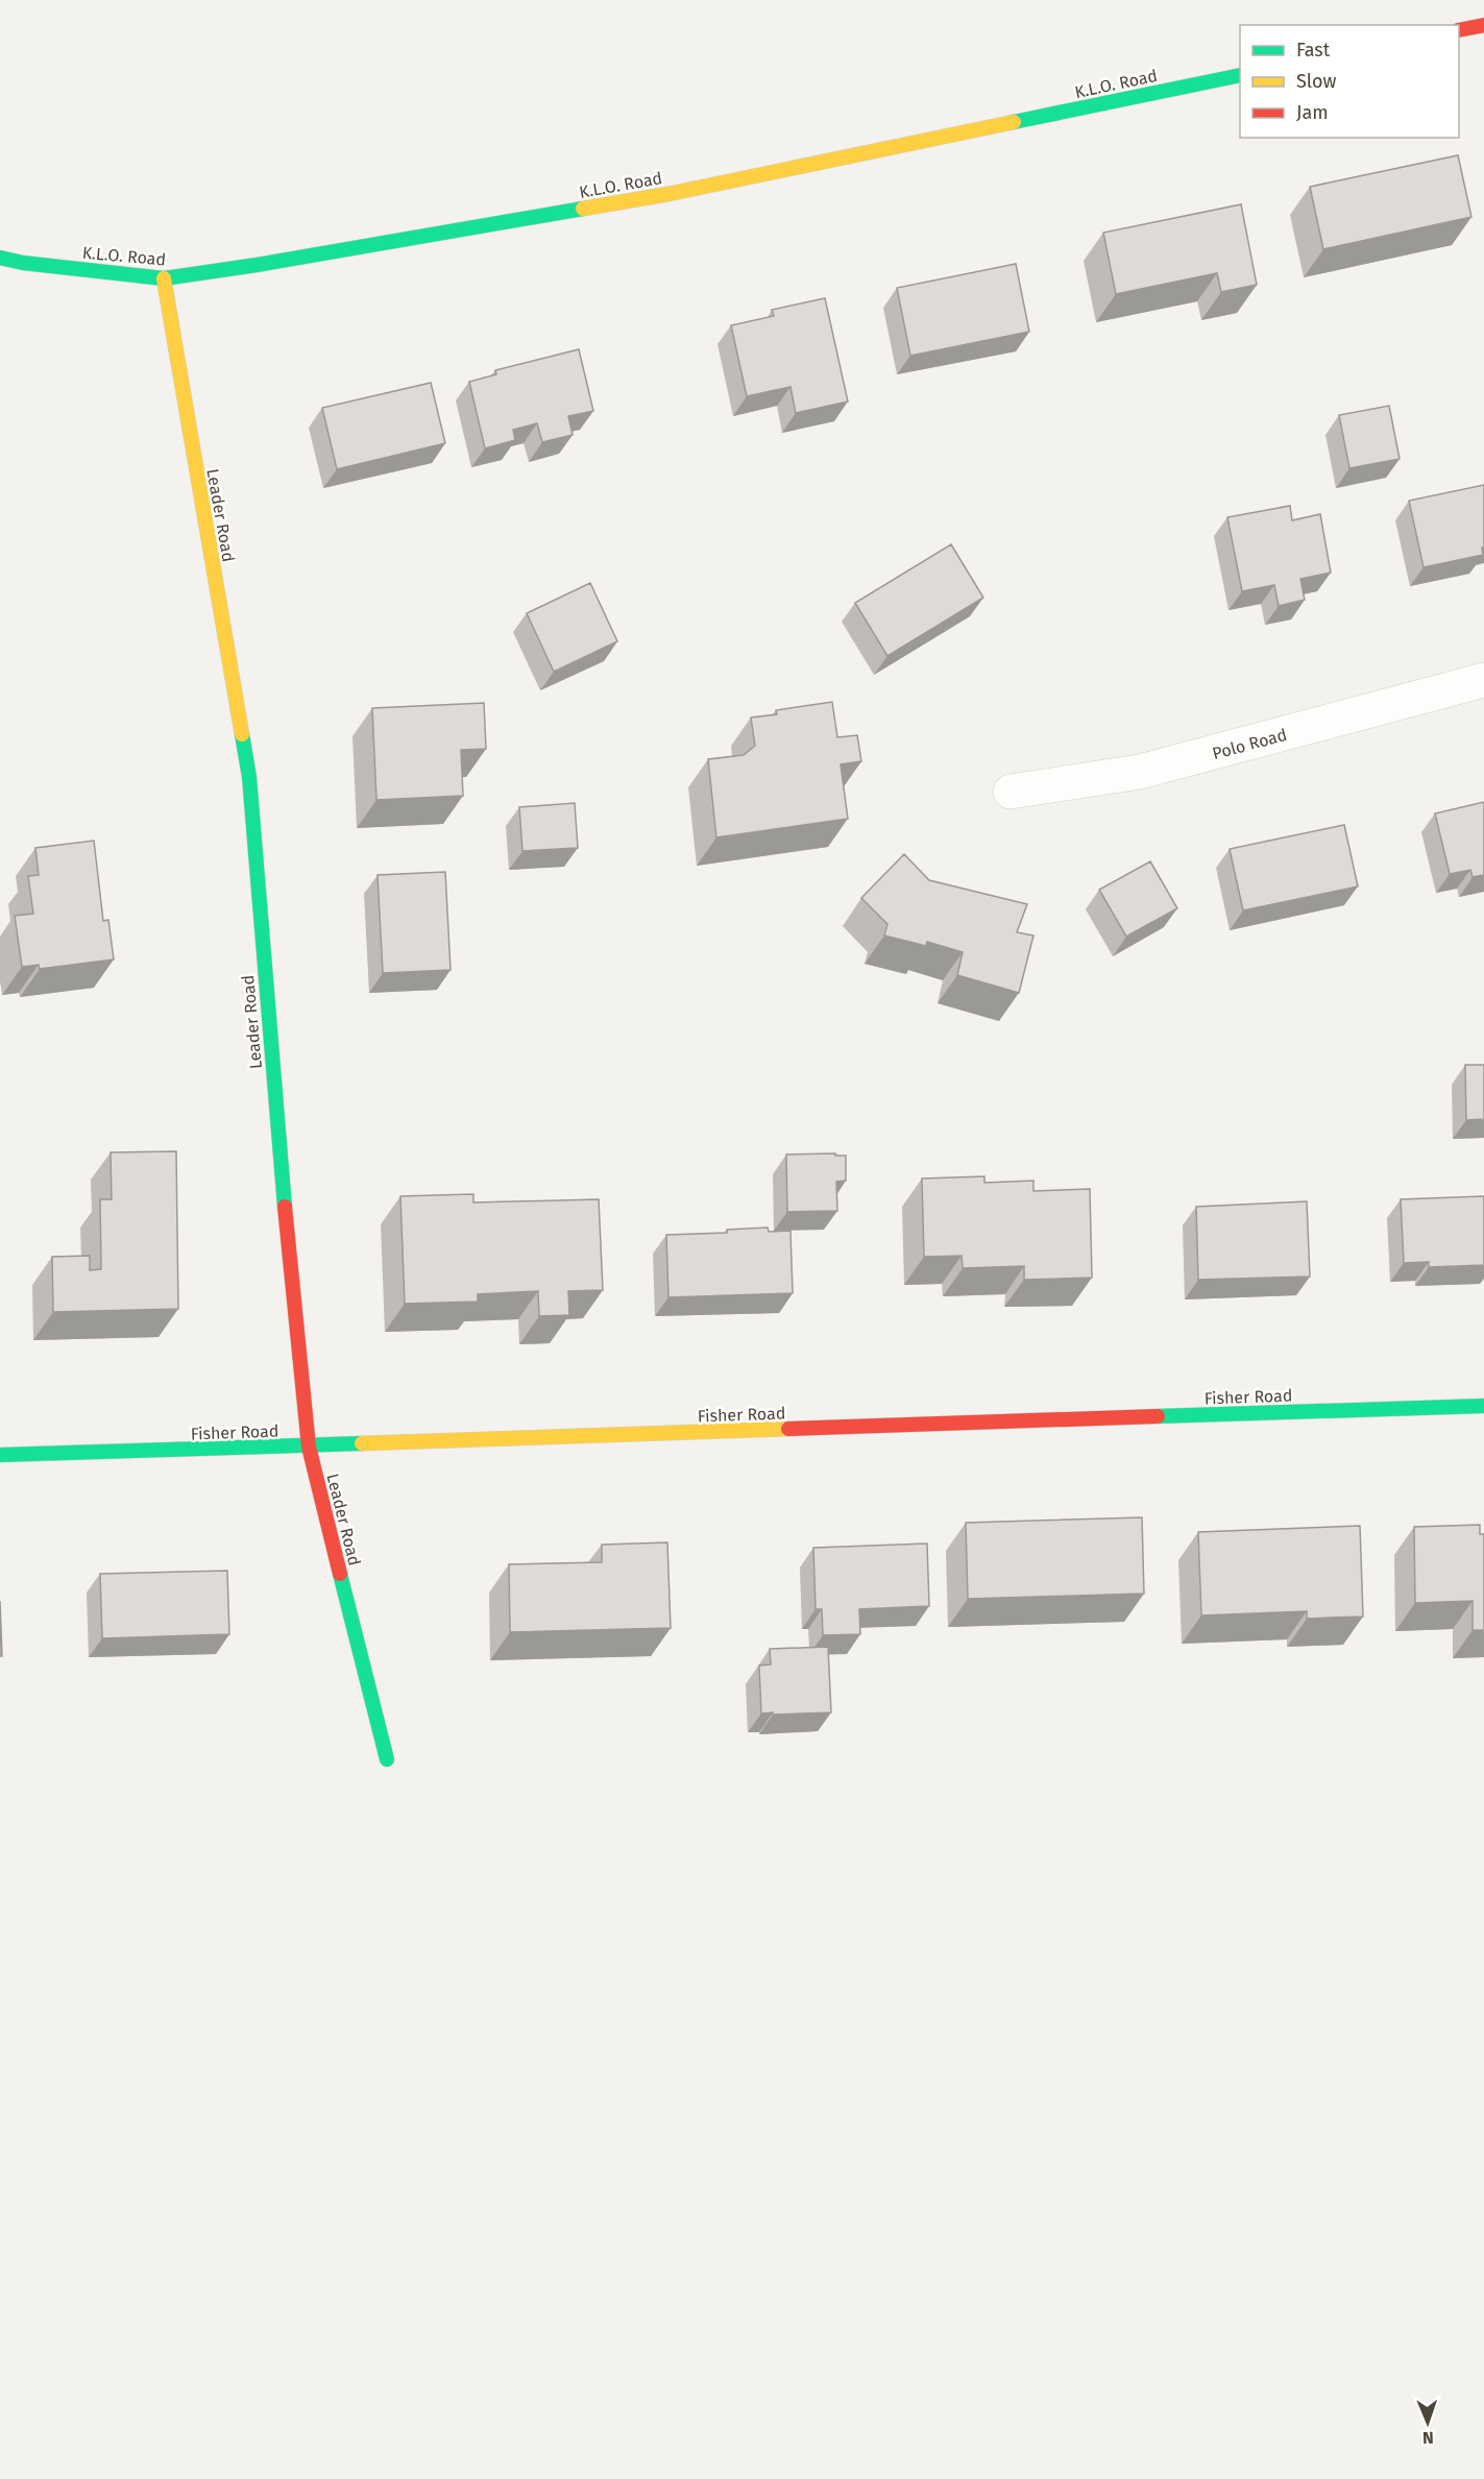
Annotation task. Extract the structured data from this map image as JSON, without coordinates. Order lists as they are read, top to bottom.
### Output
{
  "streets": {
    "street": [
      "K.L.O. Road",
      "Leader Road",
      "Polo Road",
      "Fisher Road"
    ]
  },
  "crossings": [
    ["K.L.O. Road", "Leader Road"],
    ["Leader Road", "Fisher Road"]
  ],
  "legend": ["Fast", "Slow", "Jam"],
  "north": "bottom"
}
